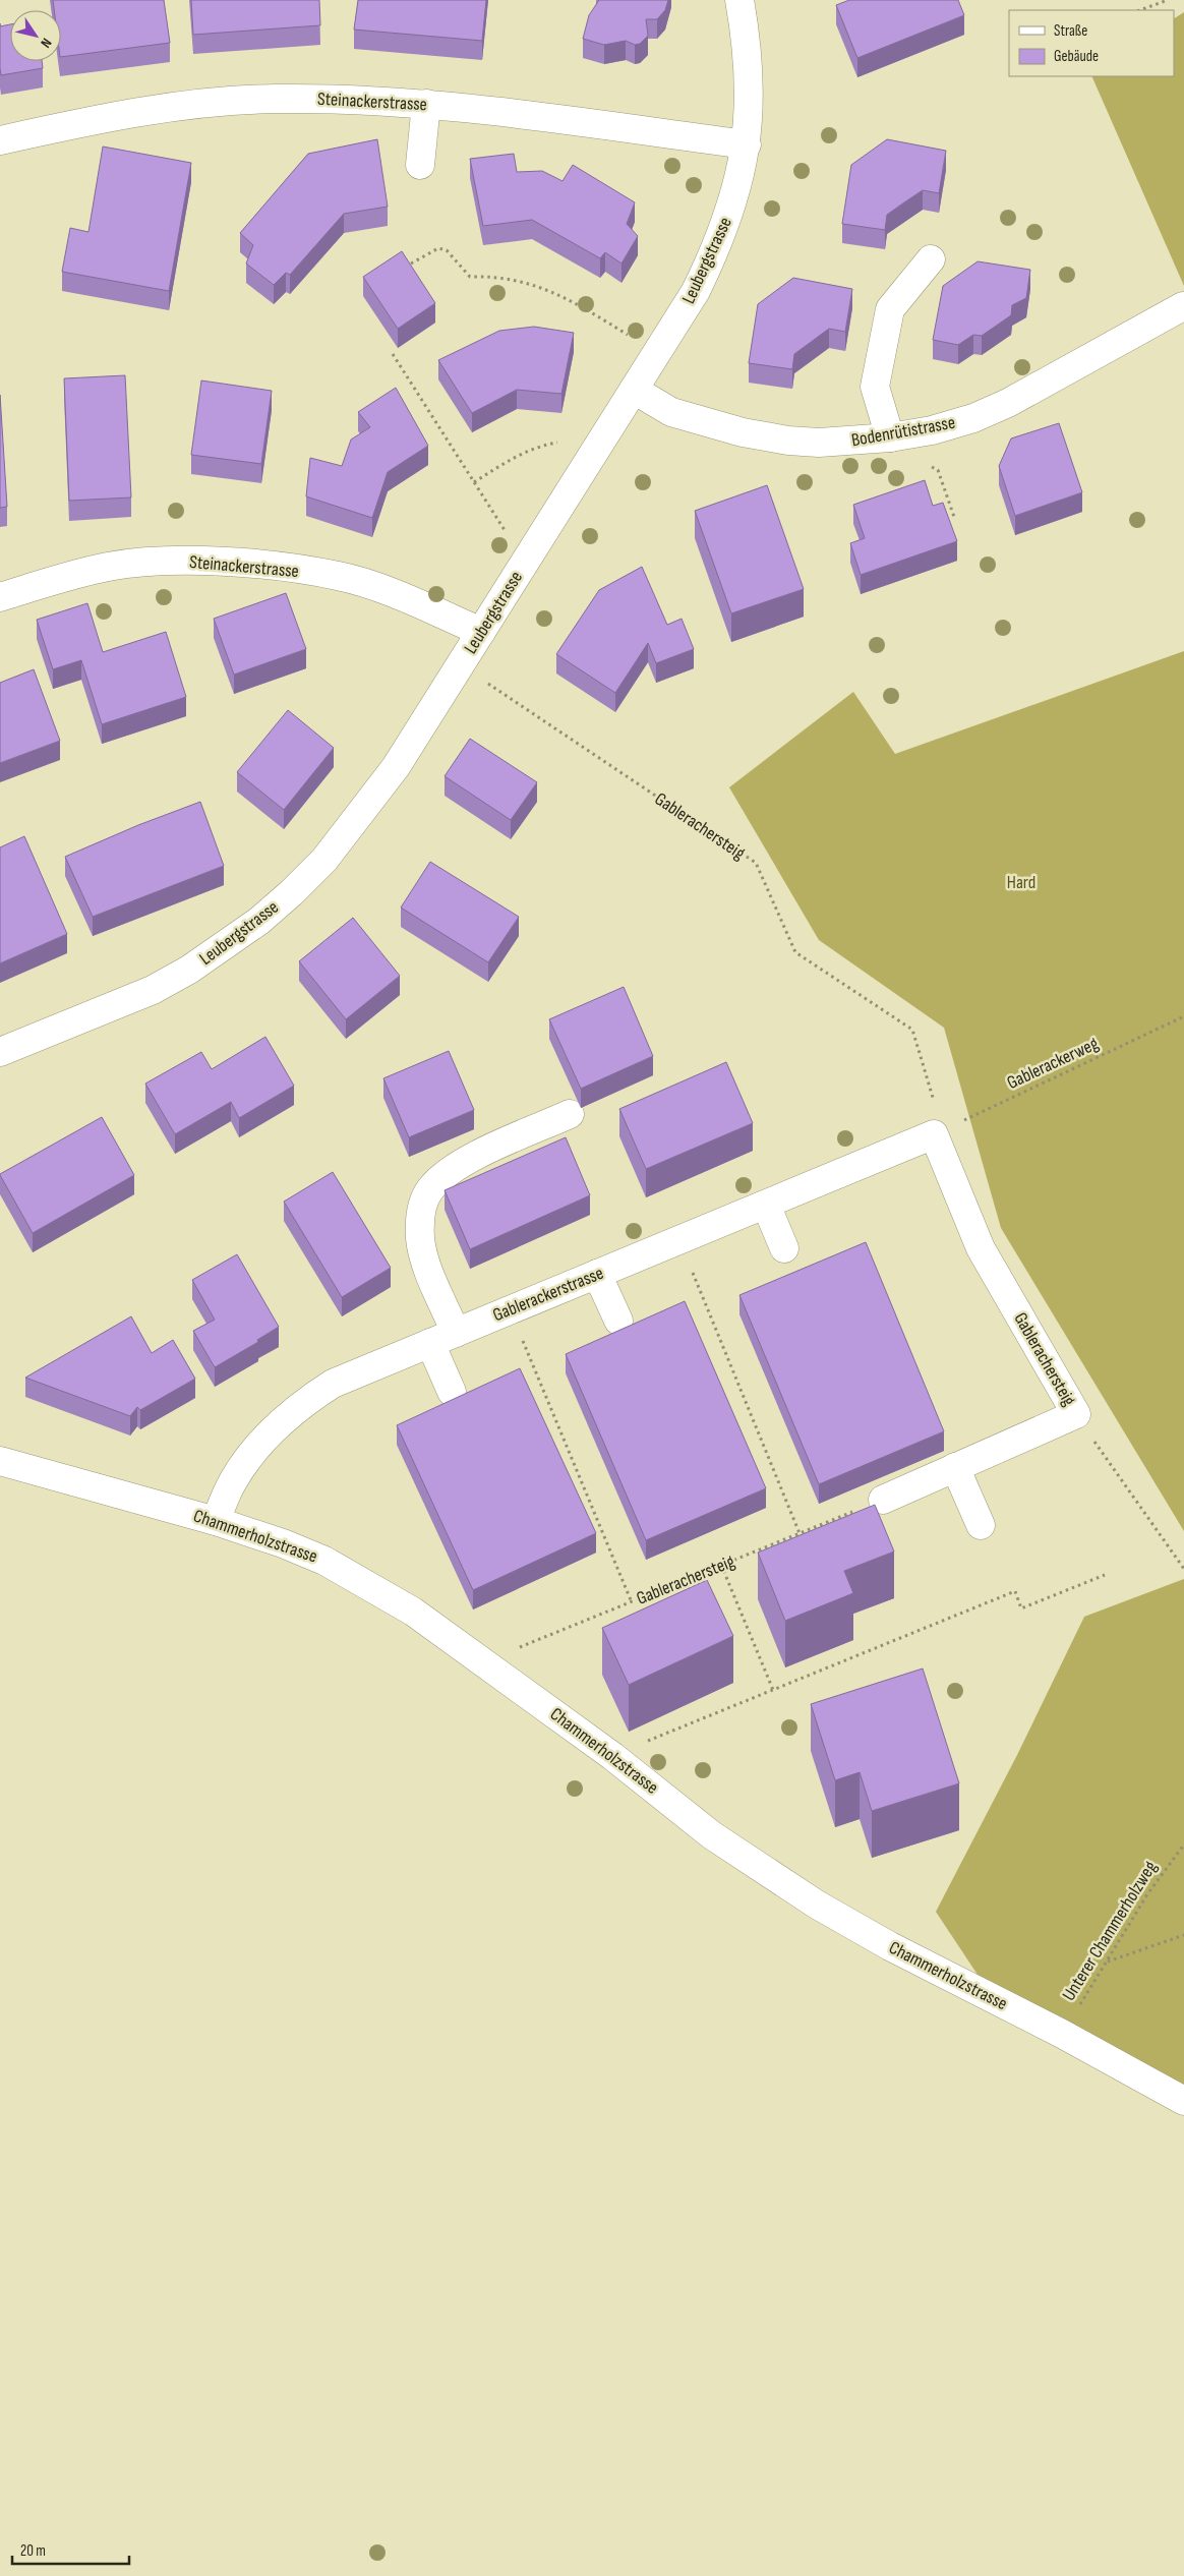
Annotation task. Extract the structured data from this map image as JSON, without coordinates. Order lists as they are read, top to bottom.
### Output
{
  "streets": {
    "street": [
      "Steinackerstrasse",
      "Leubergstrasse",
      "Bodenrütistrasse",
      "Gablerachersteig",
      "Gablerackerstrasse",
      "Chammerholzstrasse"
    ],
    "path": ["Gablerackerweg", "Unterer Chammerholzweg"]
  },
  "crossings": [
    ["Steinackerstrasse", "Leubergstrasse"],
    ["Leubergstrasse", "Bodenrütistrasse"],
    ["Leubergstrasse", "Gablerachersteig"],
    ["Gablerachersteig", "Gablerackerweg"],
    ["Gablerachersteig", "Gablerackerstrasse"],
    ["Gablerachersteig", "Chammerholzstrasse"],
    ["Gablerackerweg", "Gablerackerstrasse"],
    ["Gablerackerstrasse", "Chammerholzstrasse"],
    ["Chammerholzstrasse", "Unterer Chammerholzweg"]
  ],
  "parks": ["Hard"],
  "legend": ["Straße", "Gebäude"],
  "scale_bar": "20 m",
  "north": "bottom right"
}
